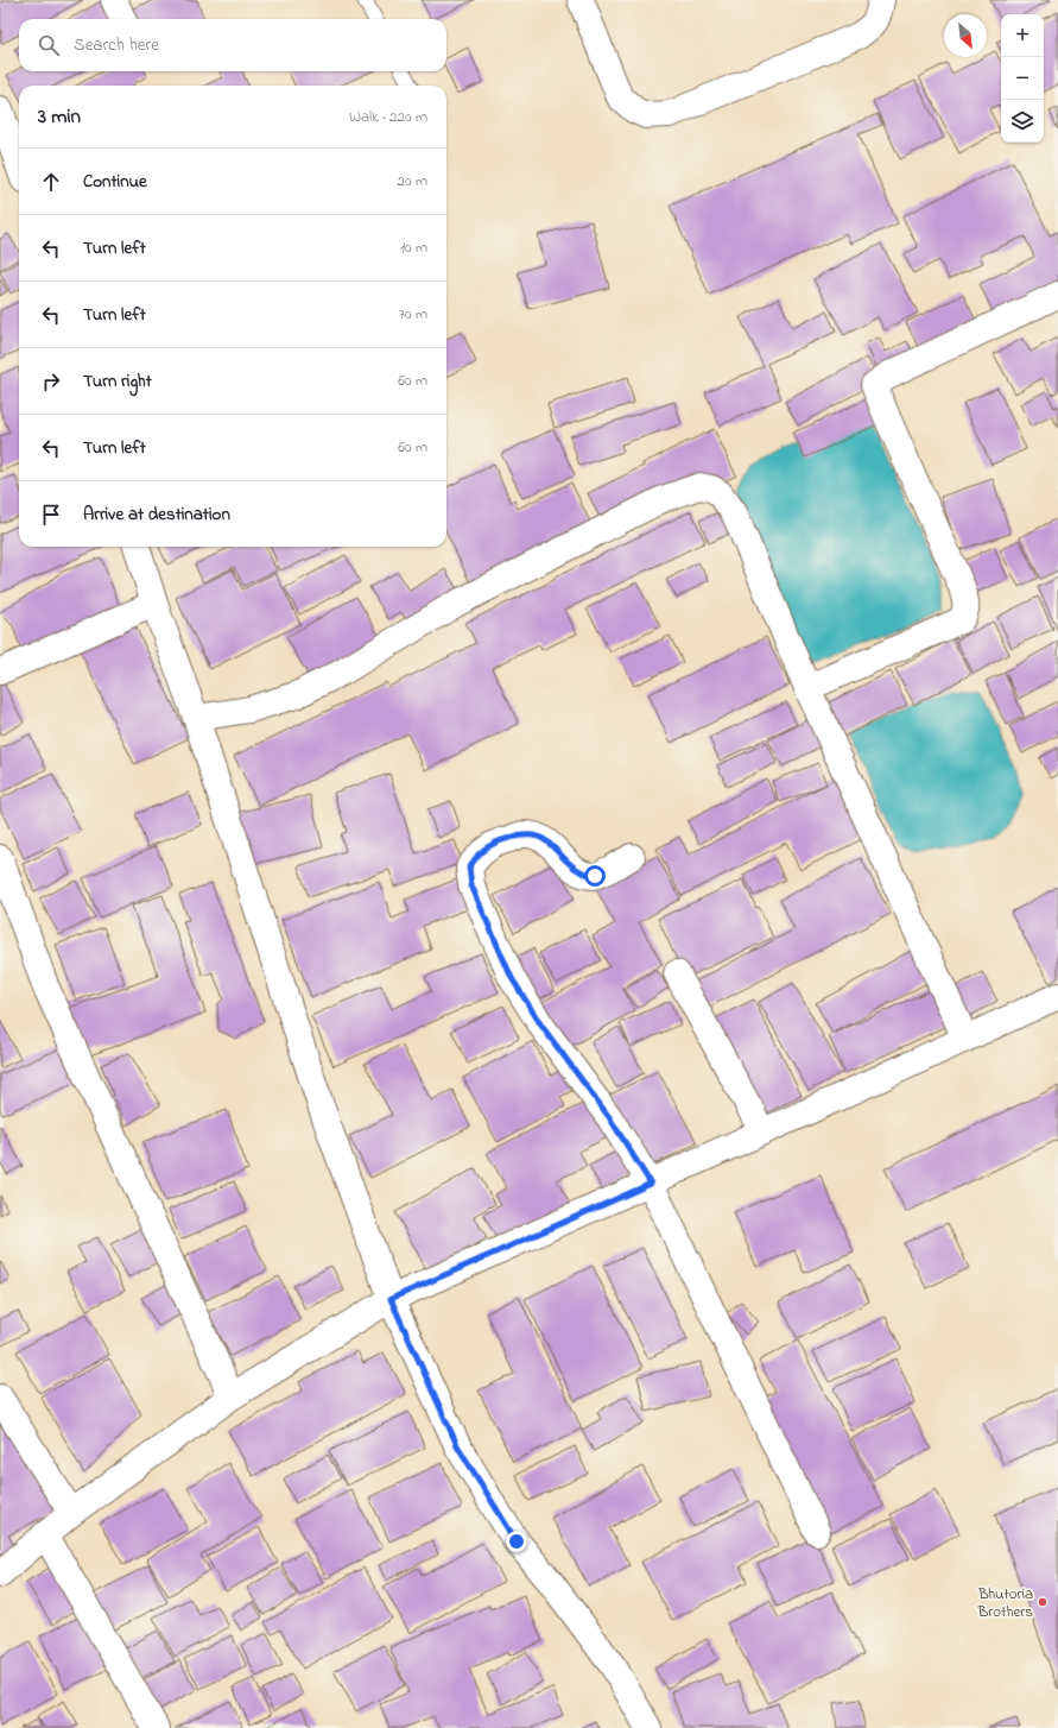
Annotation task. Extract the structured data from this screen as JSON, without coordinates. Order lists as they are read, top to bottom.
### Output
{
  "places": ["Bhutoria Brothers"],
  "north": "bottom right",
  "page": {
    "map_buttons": ["+", "−"],
    "search": "Search here",
    "heading": ["3 min", "Walk · 220 m"],
    "list": [
      ["Continue", "20 m"],
      ["Turn left", "10 m"],
      ["Turn left", "70 m"],
      ["Turn right", "60 m"],
      ["Turn left", "60 m"],
      "Arrive at destination"
    ]
  }
}
